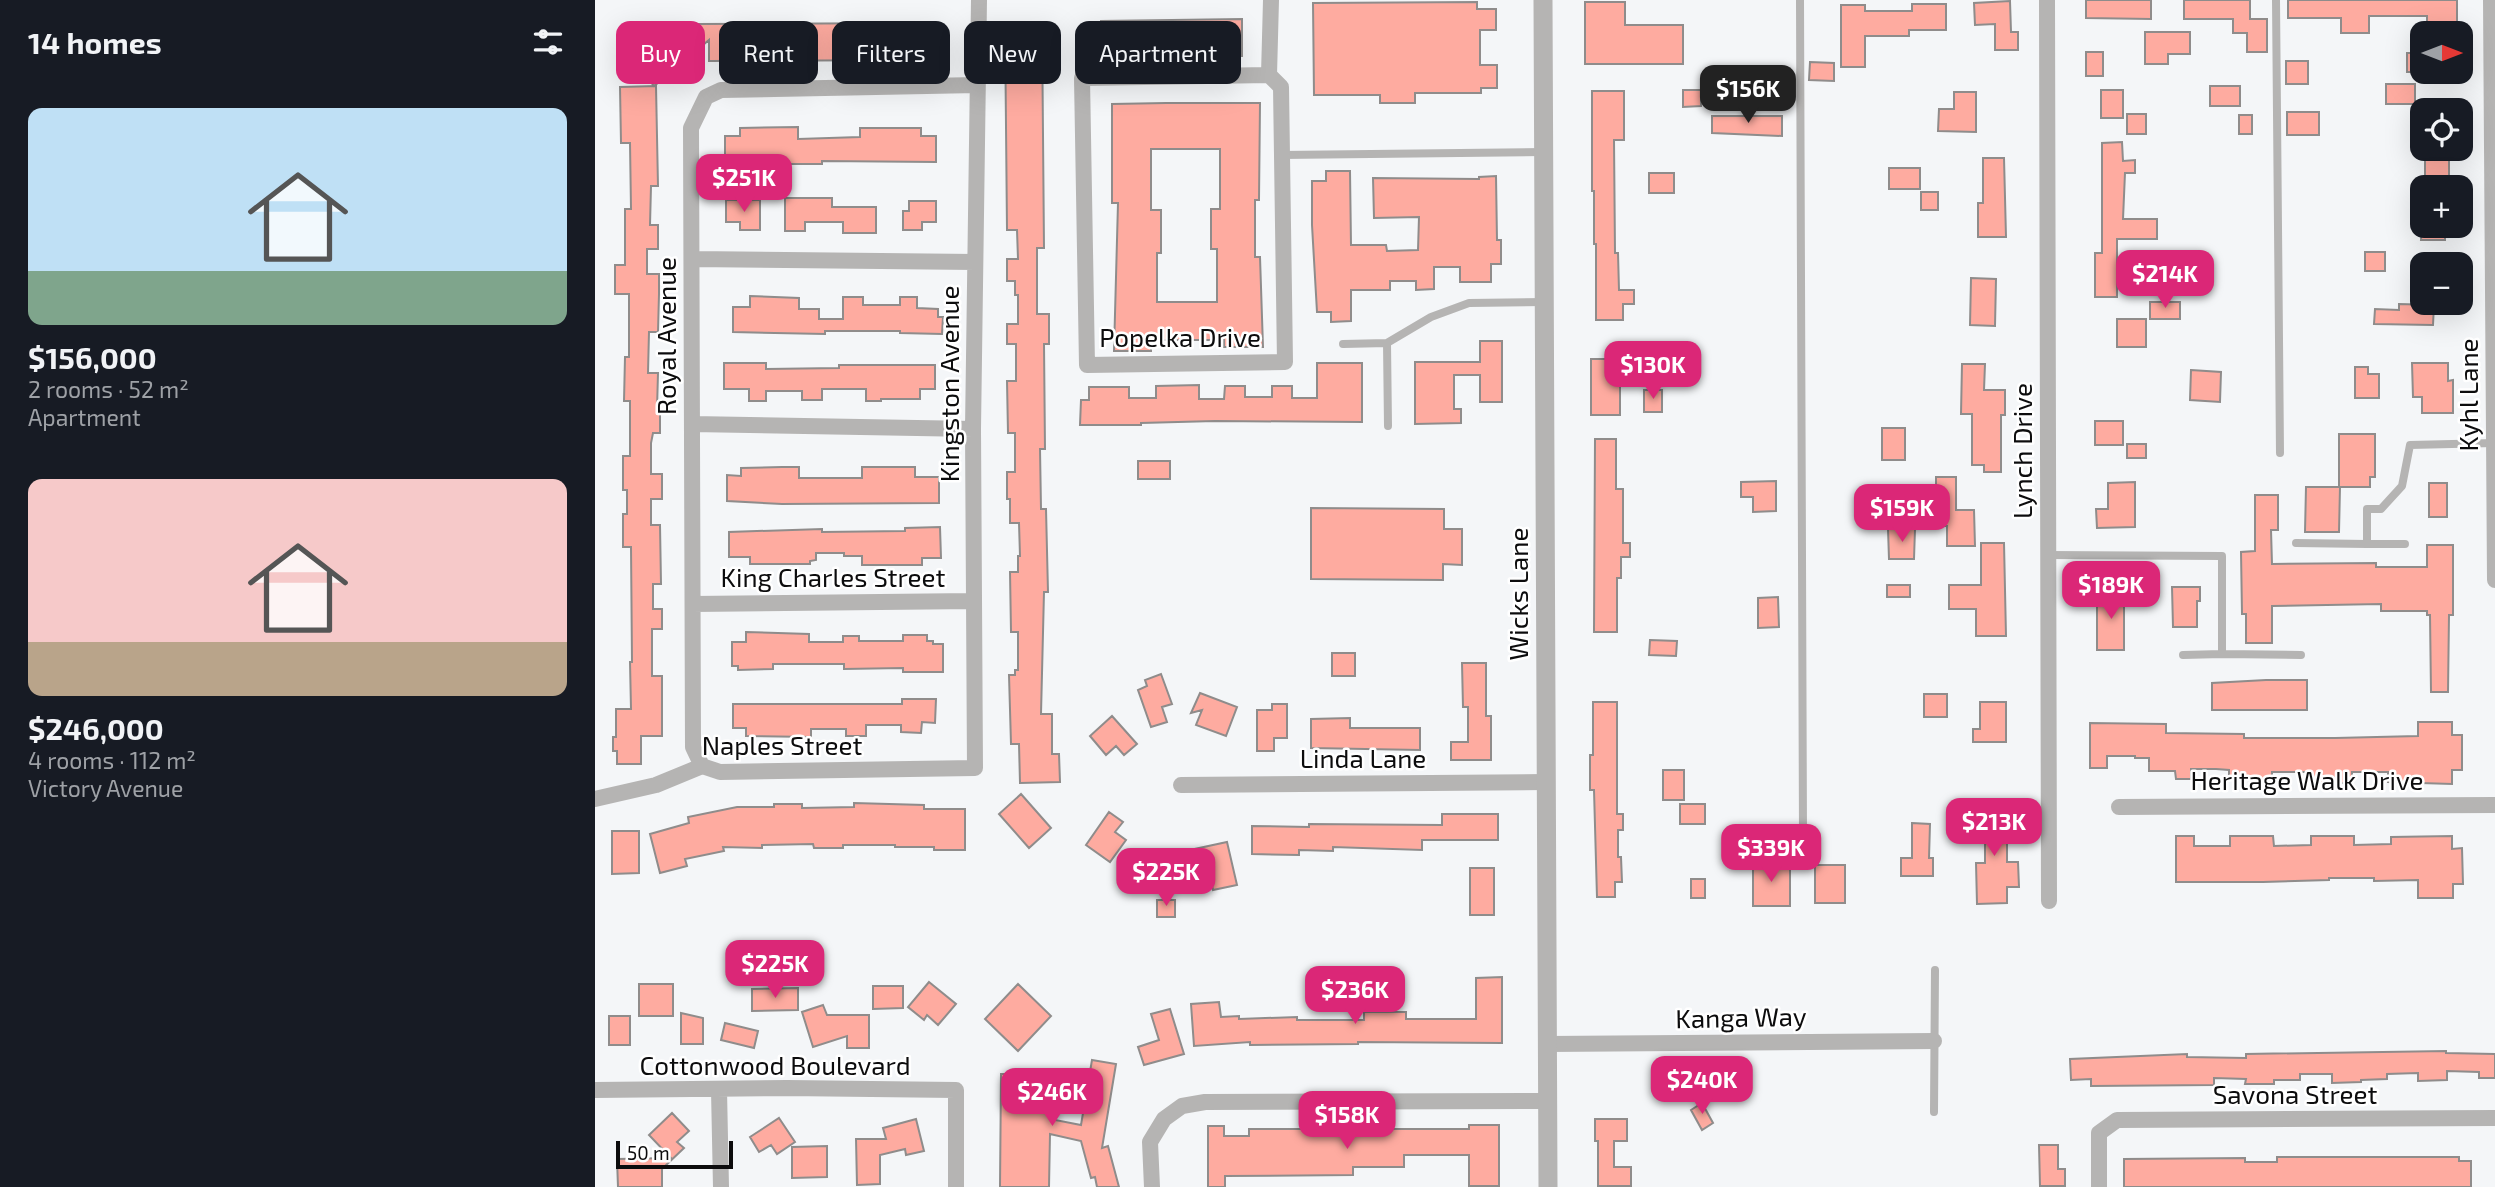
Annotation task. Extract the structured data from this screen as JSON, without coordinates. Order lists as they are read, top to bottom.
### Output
{
  "streets": {
    "street": [
      "Royal Avenue",
      "Popelka Drive",
      "Kingston Avenue",
      "Kyhl Lane",
      "Lynch Drive",
      "King Charles Street",
      "Wicks Lane",
      "Naples Street",
      "Linda Lane",
      "Heritage Walk Drive",
      "Kanga Way",
      "Cottonwood Boulevard",
      "Savona Street"
    ]
  },
  "crossings": [
    ["Royal Avenue", "Kingston Avenue"],
    ["Royal Avenue", "King Charles Street"],
    ["Royal Avenue", "Naples Street"],
    ["Kingston Avenue", "King Charles Street"],
    ["Kingston Avenue", "Naples Street"],
    ["Wicks Lane", "Linda Lane"],
    ["Wicks Lane", "Kanga Way"]
  ],
  "scale_bar": "50 m",
  "north": "right",
  "page": {
    "heading": "14 homes",
    "map_buttons": ["+", "−"],
    "chip": [
      "Buy",
      "Rent",
      "Filters",
      "New",
      "Apartment"
    ],
    "price": [
      "$156K",
      "$251K",
      "$214K",
      "$130K",
      "$159K",
      "$189K",
      "$213K",
      "$339K",
      "$225K",
      "$225K",
      "$236K",
      "$240K",
      "$246K",
      "$158K"
    ],
    "list": [
      {
        "name": "$156,000",
        "note": "2 rooms · 52 m² · Apartment"
      },
      {
        "name": "$246,000",
        "note": "4 rooms · 112 m² · Victory Avenue"
      }
    ],
    "scale": "50 m"
  }
}
